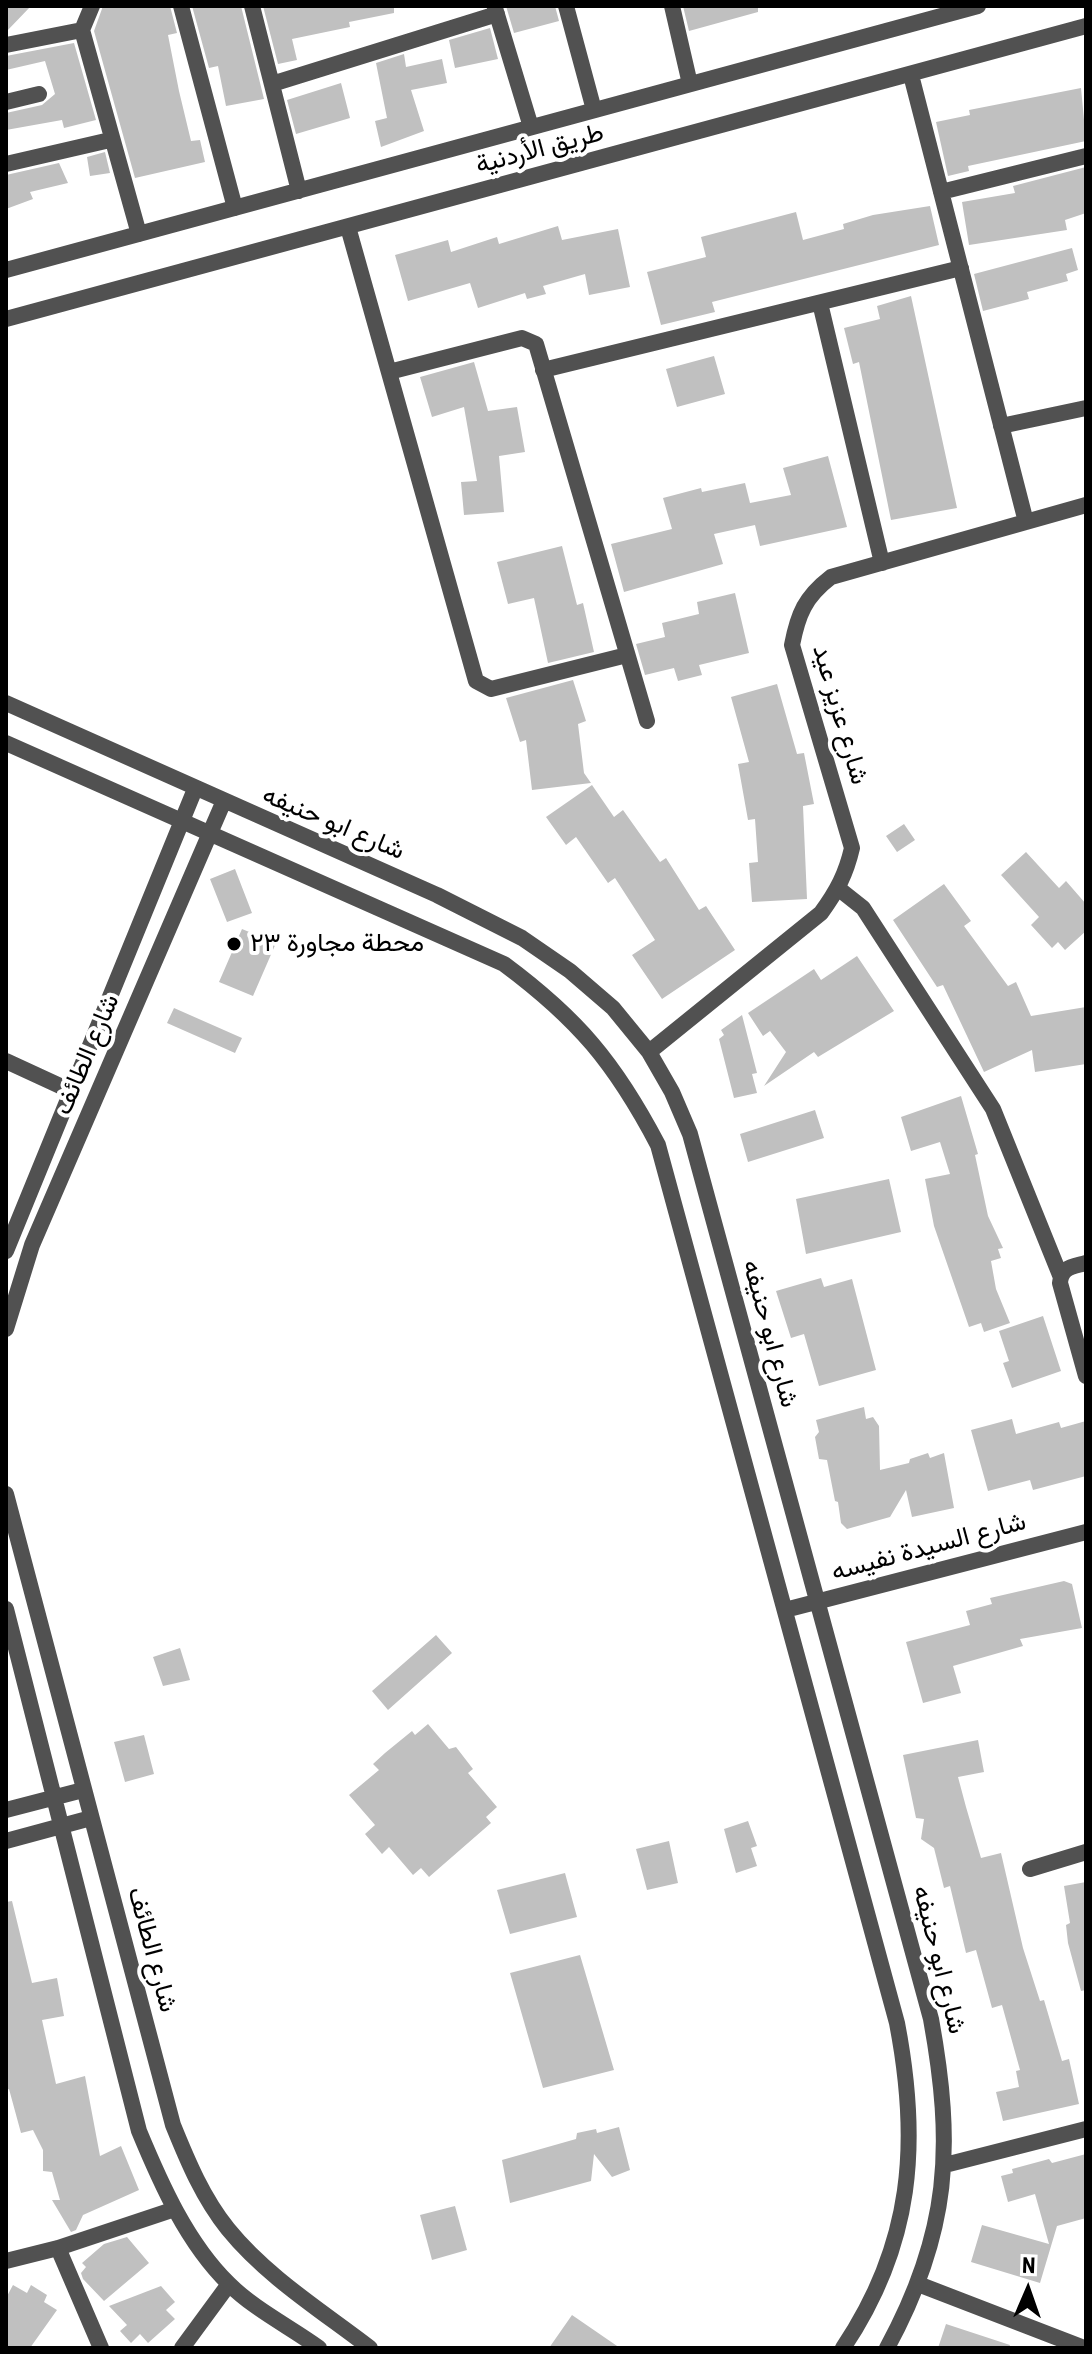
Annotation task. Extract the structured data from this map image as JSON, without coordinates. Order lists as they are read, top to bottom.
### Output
{
  "streets": {
    "street": [
      "طريق الأردنية",
      "شارع عزيز عيد",
      "شارع ابو حنيفه",
      "شارع الطائف",
      "شارع السيدة نفيسه"
    ]
  },
  "crossings": [
    ["شارع عزيز عيد", "شارع ابو حنيفه"],
    ["شارع ابو حنيفه", "شارع الطائف"],
    ["شارع ابو حنيفه", "شارع السيدة نفيسه"]
  ],
  "places": ["محطة مجاورة ٢٣"],
  "north": "top"
}
